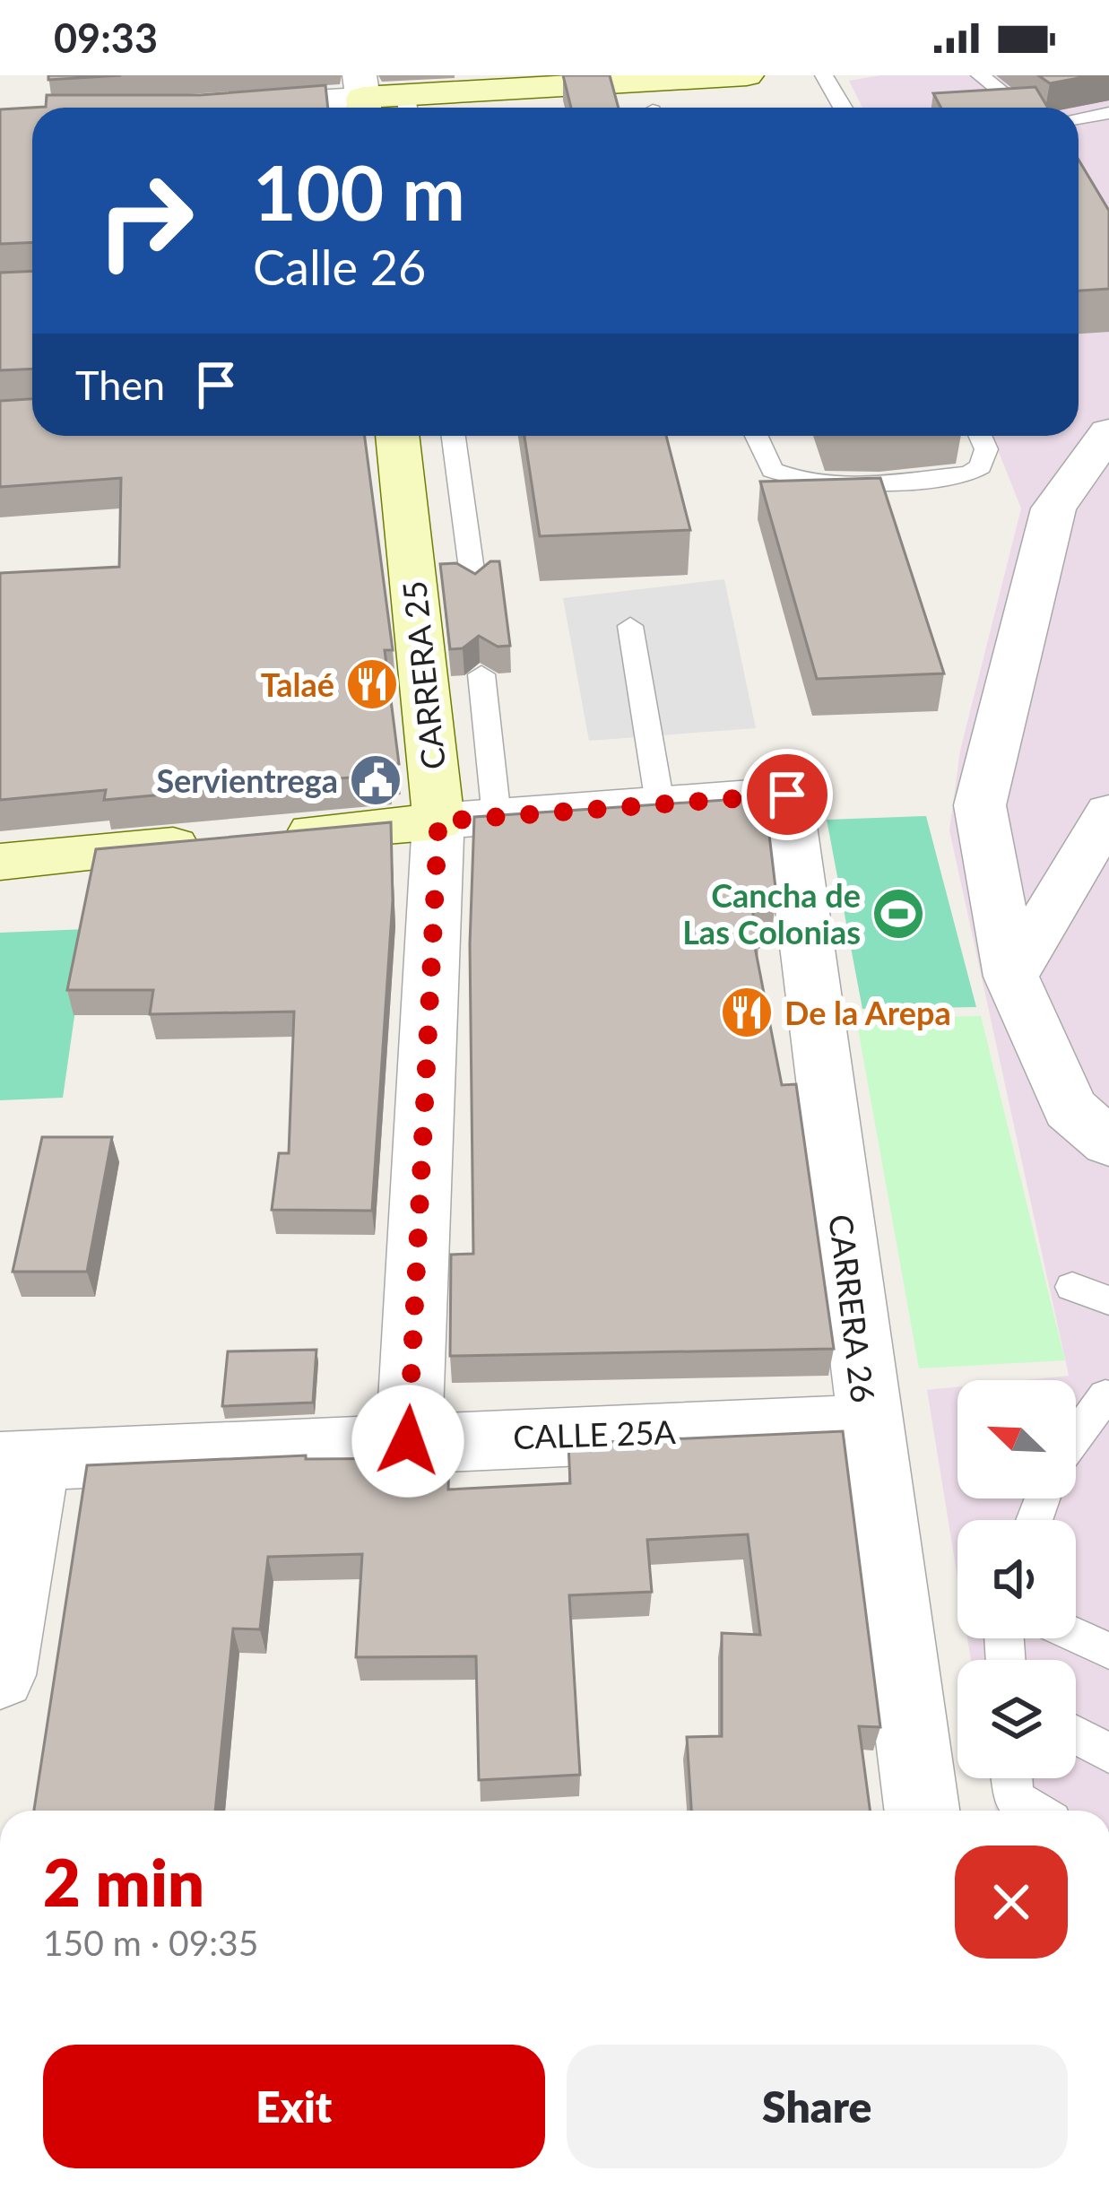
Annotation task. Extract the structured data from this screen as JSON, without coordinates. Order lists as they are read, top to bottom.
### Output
{
  "streets": {
    "main road": ["CARRERA 25"],
    "street": ["CARRERA 26", "CALLE 25A"]
  },
  "crossings": [
    ["CARRERA 25", "CALLE 25A"],
    ["CARRERA 26", "CALLE 25A"]
  ],
  "places": {
    "restaurant": ["Talaé", "De la Arepa"],
    "public building": ["Servientrega"],
    "sports": ["Cancha de Las Colonias"]
  },
  "north": "top left",
  "page": {
    "status": "09:33",
    "turn": ["100 m", "Calle 26"],
    "then": "Then",
    "heading": ["2 min", "150 m · 09:35"],
    "buttons": ["Exit", "Share"]
  }
}
